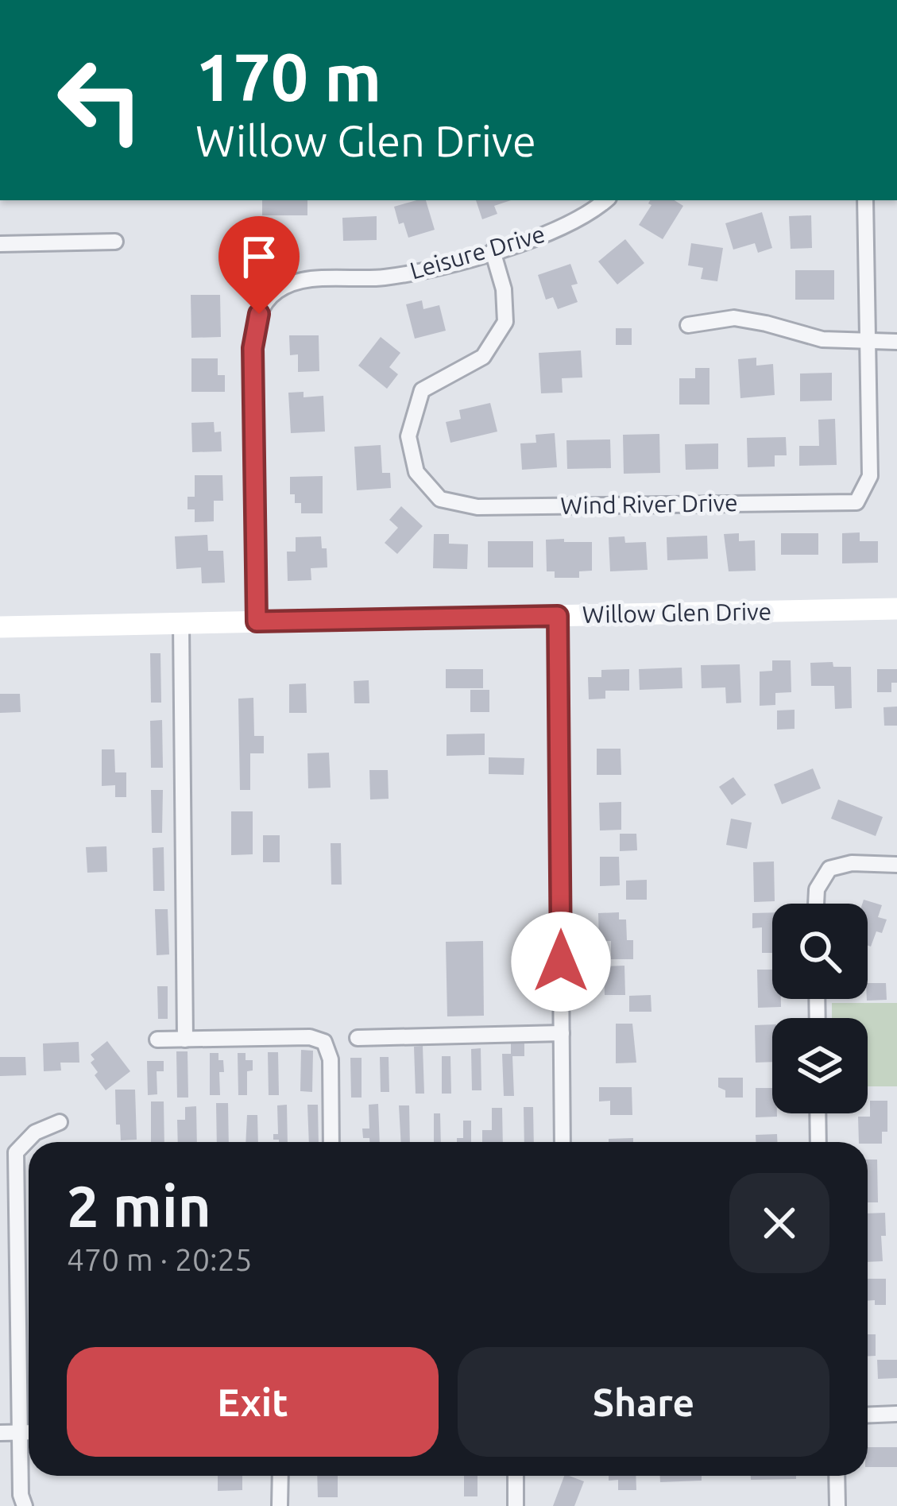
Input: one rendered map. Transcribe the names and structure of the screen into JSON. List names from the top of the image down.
{
  "streets": {
    "main road": ["Willow Glen Drive"],
    "street": ["Leisure Drive", "Wind River Drive"]
  },
  "crossings": [
    ["Leisure Drive", "Wind River Drive"],
    ["Leisure Drive", "Willow Glen Drive"]
  ],
  "page": {
    "turn": ["170 m", "Willow Glen Drive"],
    "heading": ["2 min", "470 m · 20:25"],
    "buttons": ["Exit", "Share"]
  }
}
